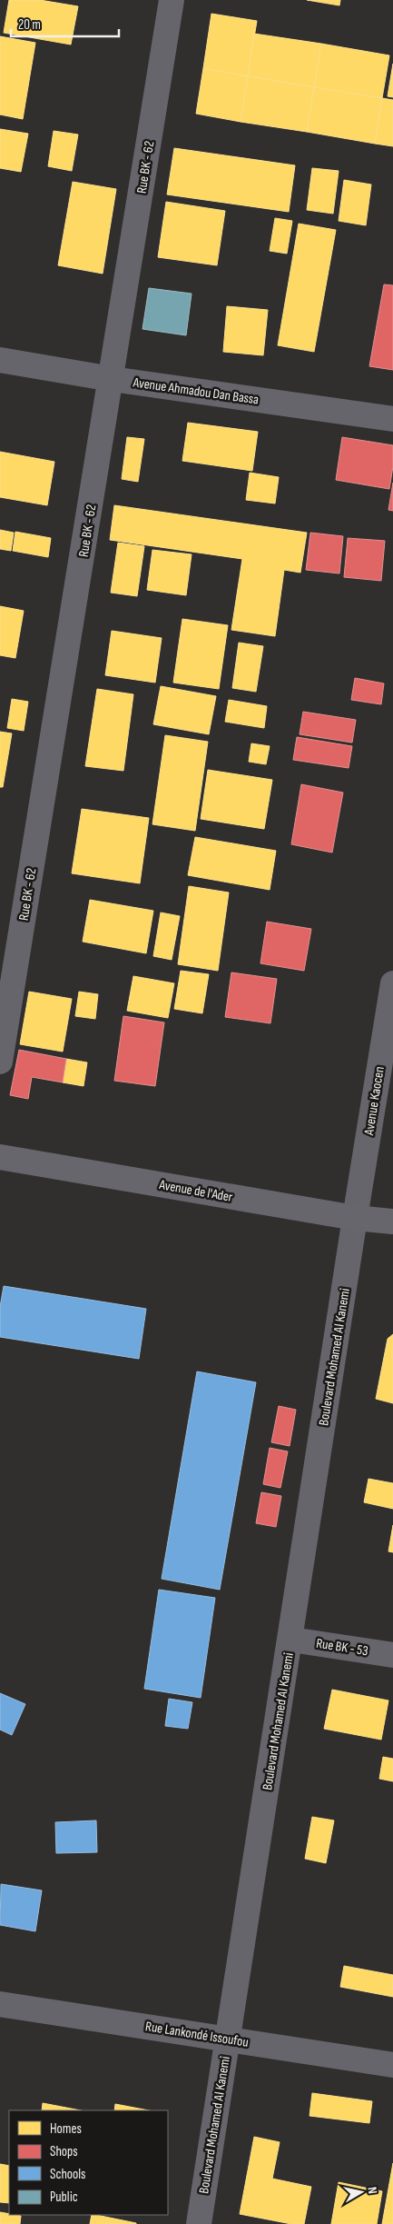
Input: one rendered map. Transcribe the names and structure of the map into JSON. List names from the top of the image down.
{
  "streets": {
    "main road": ["Avenue de l'Ader"],
    "street": [
      "Rue BK - 62",
      "Avenue Ahmadou Dan Bassa",
      "Avenue Kaocen",
      "Boulevard Mohamed Al Kanemi",
      "Rue BK - 53",
      "Rue Lankondé Issoufou"
    ]
  },
  "crossings": [
    ["Rue BK - 62", "Avenue Ahmadou Dan Bassa"],
    ["Avenue Kaocen", "Avenue de l'Ader"],
    ["Avenue Kaocen", "Boulevard Mohamed Al Kanemi"],
    ["Avenue de l'Ader", "Boulevard Mohamed Al Kanemi"],
    ["Boulevard Mohamed Al Kanemi", "Rue BK - 53"],
    ["Boulevard Mohamed Al Kanemi", "Rue Lankondé Issoufou"]
  ],
  "legend": [
    "Homes",
    "Shops",
    "Schools",
    "Public"
  ],
  "scale_bar": "20 m",
  "north": "right"
}
